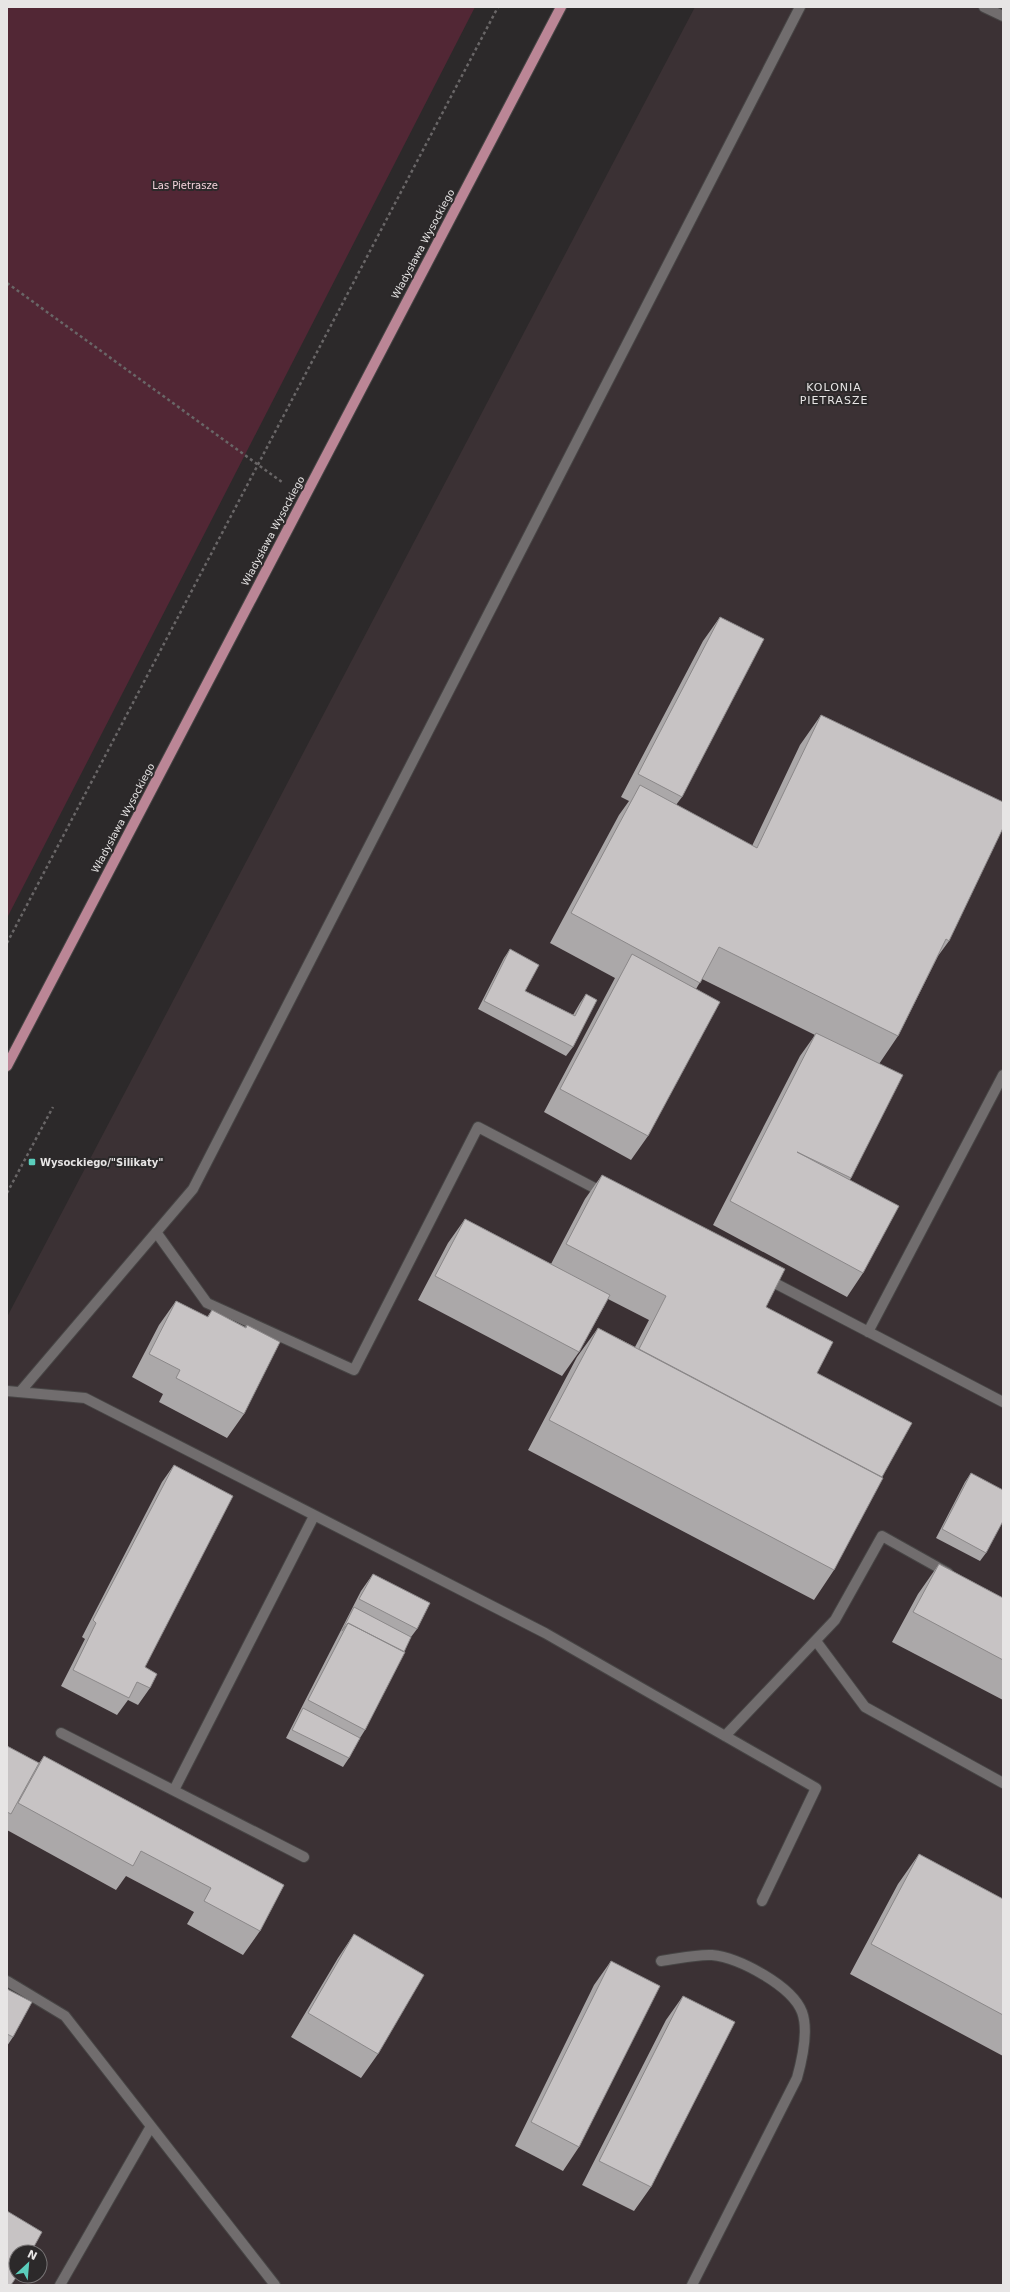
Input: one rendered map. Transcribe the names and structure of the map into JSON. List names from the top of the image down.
{
  "streets": {
    "main road": ["Władysława Wysockiego"]
  },
  "districts": ["KOLONIA PIETRASZE"],
  "parks": ["Las Pietrasze"],
  "places": {
    "transit": ["Wysockiego/\"Silikaty\""]
  },
  "north": "top right"
}
